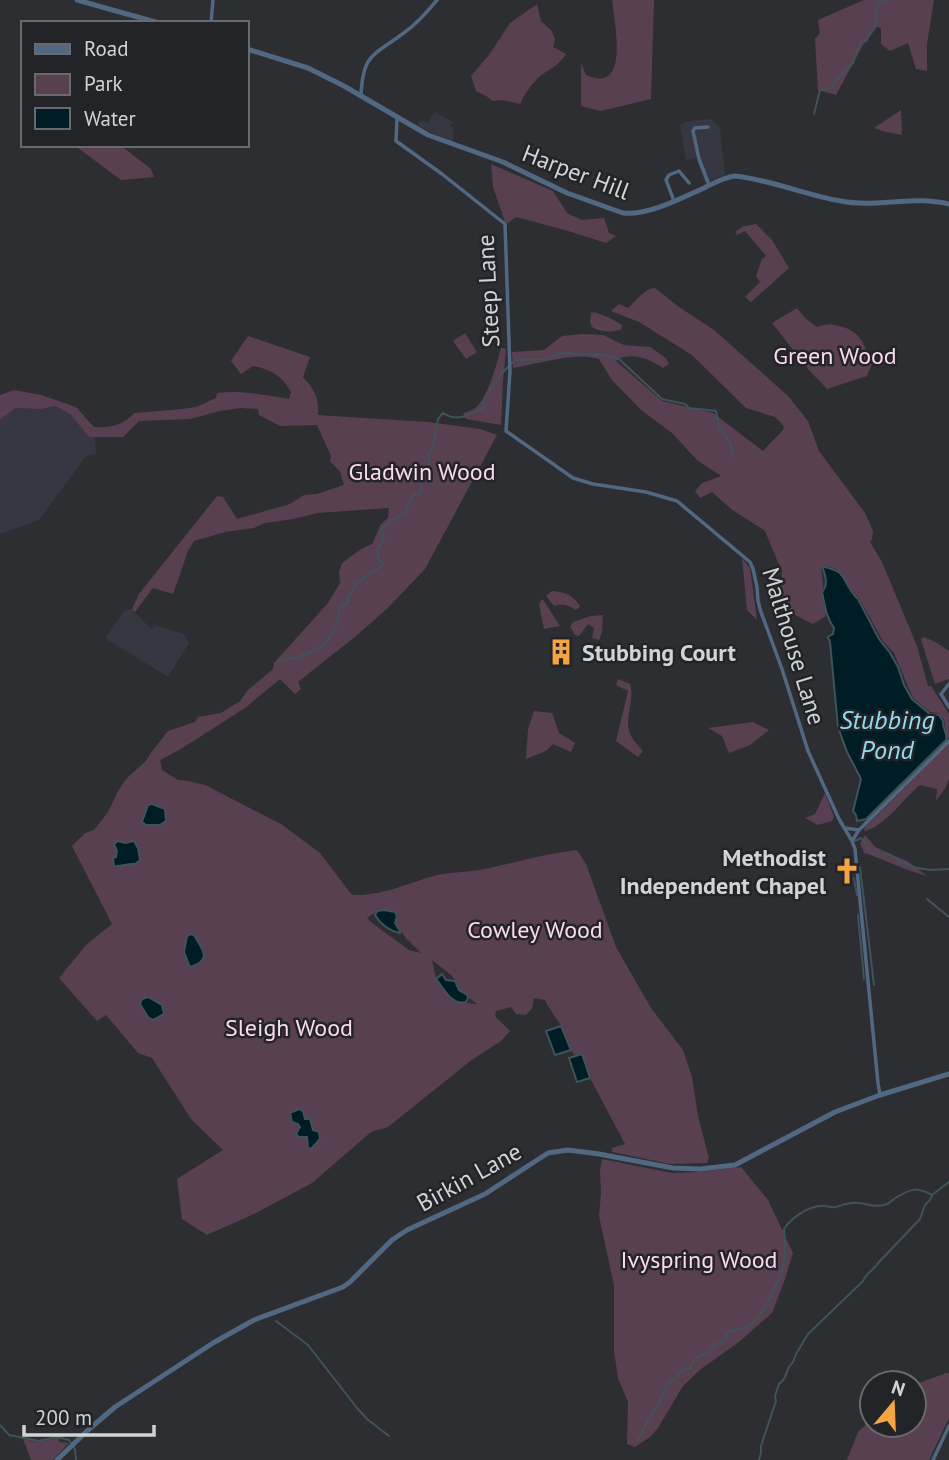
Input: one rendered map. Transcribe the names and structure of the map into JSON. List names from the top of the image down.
{
  "streets": {
    "street": [
      "Harper Hill",
      "Steep Lane",
      "Malthouse Lane",
      "Birkin Lane"
    ]
  },
  "crossings": [
    ["Harper Hill", "Steep Lane"],
    ["Steep Lane", "Malthouse Lane"],
    ["Malthouse Lane", "Birkin Lane"]
  ],
  "water": ["Stubbing Pond"],
  "parks": [
    "Green Wood",
    "Gladwin Wood",
    "Cowley Wood",
    "Sleigh Wood",
    "Ivyspring Wood"
  ],
  "places": {
    "building": ["Stubbing Court"],
    "church": ["Methodist Independent Chapel"]
  },
  "legend": ["Road", "Park", "Water"],
  "scale_bar": "200 m",
  "north": "top"
}
